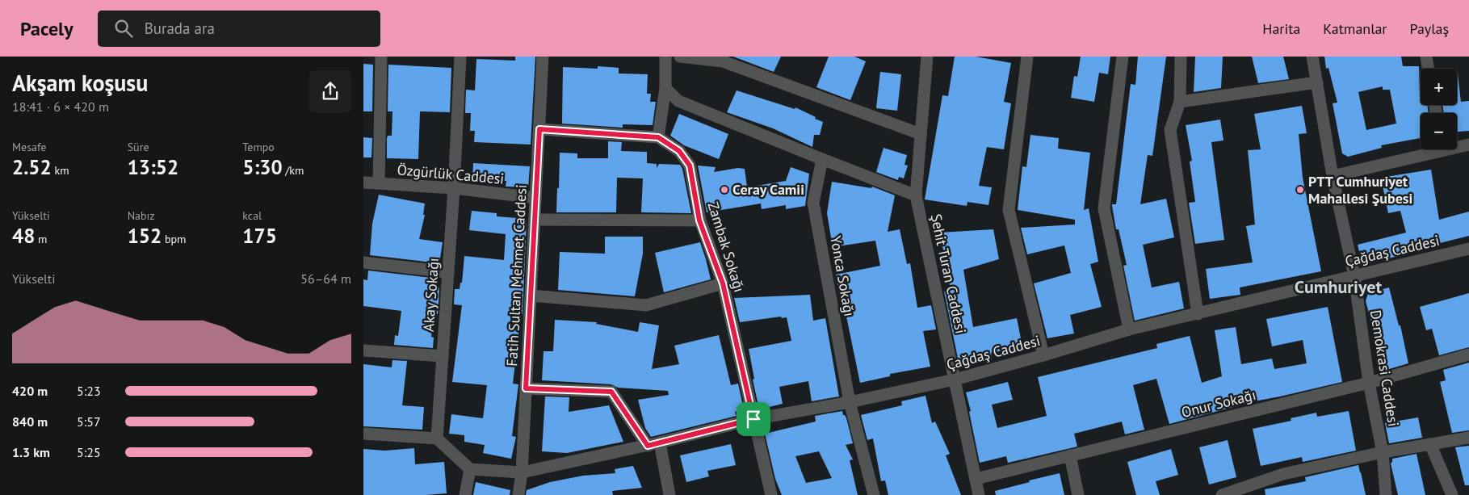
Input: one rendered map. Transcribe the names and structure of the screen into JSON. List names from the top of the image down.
{
  "streets": {
    "street": [
      "Özgürlük Caddesi",
      "Zambak Sokağı",
      "Çağdaş Caddesi",
      "Şehit Turan Caddesi",
      "Fatih Sultan Mehmet Caddesi",
      "Yonca Sokağı",
      "Akay Sokağı",
      "Demokrasi Caddesi",
      "Onur Sokağı"
    ]
  },
  "crossings": [
    ["Özgürlük Caddesi", "Fatih Sultan Mehmet Caddesi"],
    ["Özgürlük Caddesi", "Akay Sokağı"],
    ["Zambak Sokağı", "Çağdaş Caddesi"],
    ["Zambak Sokağı", "Fatih Sultan Mehmet Caddesi"],
    ["Çağdaş Caddesi", "Şehit Turan Caddesi"],
    ["Çağdaş Caddesi", "Fatih Sultan Mehmet Caddesi"],
    ["Çağdaş Caddesi", "Yonca Sokağı"],
    ["Çağdaş Caddesi", "Demokrasi Caddesi"],
    ["Şehit Turan Caddesi", "Onur Sokağı"],
    ["Demokrasi Caddesi", "Onur Sokağı"]
  ],
  "districts": ["Cumhuriyet"],
  "places": ["Ceray Camii", "PTT Cumhuriyet Mahallesi Şubesi"],
  "page": {
    "header": "Pacely",
    "search": "Burada ara",
    "nav": ["Harita", "Katmanlar", "Paylaş"],
    "heading": ["Akşam koşusu", "18:41 · 6 × 420 m"],
    "map_buttons": ["+", "−"],
    "stats": [
      ["Mesafe", "2.52 km"],
      ["Süre", "13:52"],
      ["Tempo", "5:30 /km"],
      ["Yükselti", "48 m"],
      ["Nabız", "152 bpm"],
      ["kcal", "175"]
    ],
    "chart": ["Yükselti", "56–64 m"],
    "list": [
      {
        "name": "420 m",
        "note": "5:23"
      },
      {
        "name": "840 m",
        "note": "5:57"
      },
      {
        "name": "1.3 km",
        "note": "5:25"
      }
    ]
  }
}
